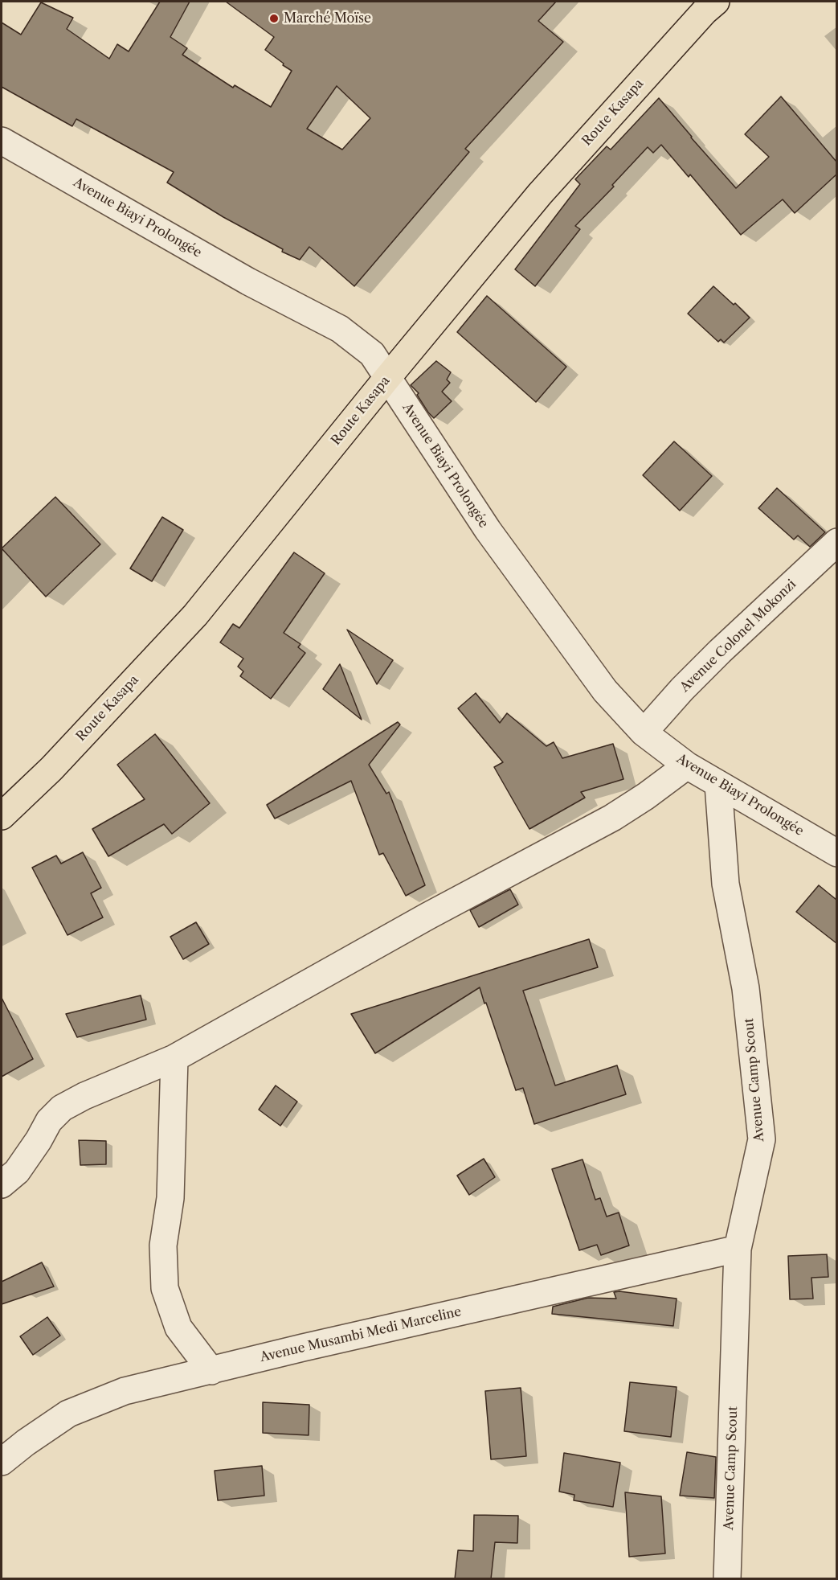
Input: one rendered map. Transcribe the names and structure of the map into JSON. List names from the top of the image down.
{
  "streets": {
    "main road": ["Route Kasapa"],
    "street": [
      "Avenue Biayi Prolongée",
      "Avenue Colonel Mokonzi",
      "Avenue Camp Scout",
      "Avenue Musambi Medi Marceline"
    ]
  },
  "crossings": [
    ["Route Kasapa", "Avenue Biayi Prolongée"],
    ["Avenue Biayi Prolongée", "Avenue Colonel Mokonzi"],
    ["Avenue Biayi Prolongée", "Avenue Camp Scout"],
    ["Avenue Camp Scout", "Avenue Musambi Medi Marceline"]
  ],
  "places": ["Marché Moïse"]
}
